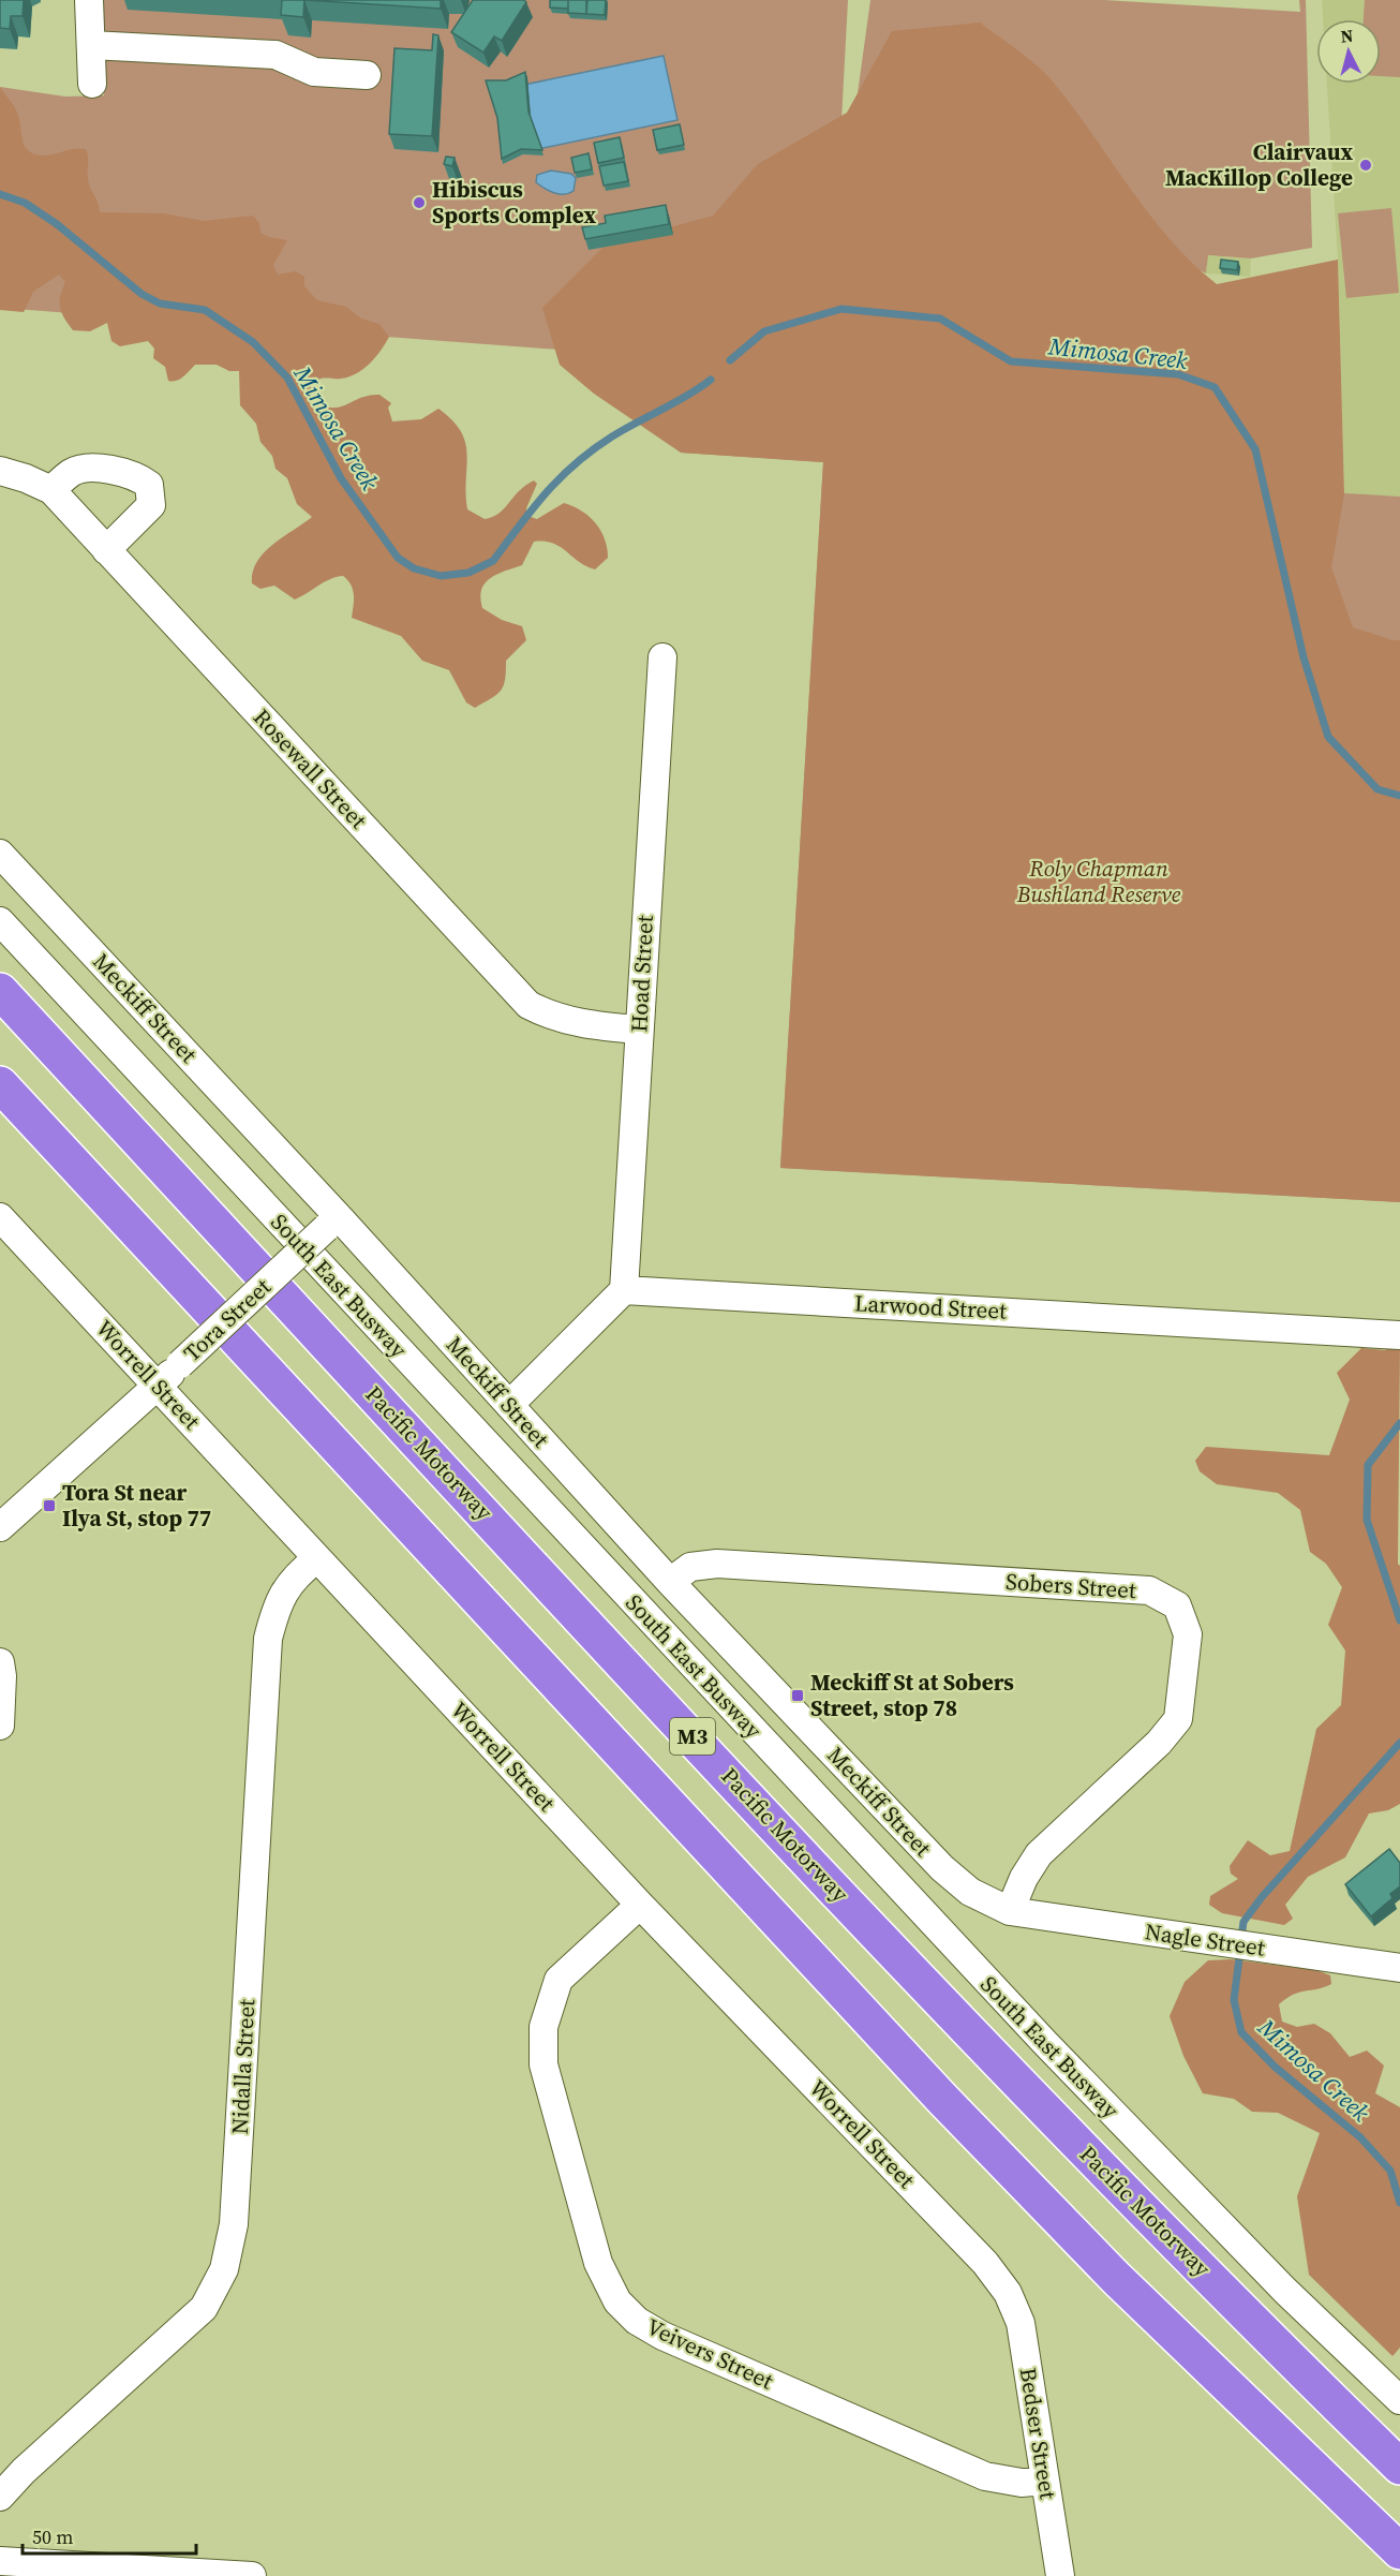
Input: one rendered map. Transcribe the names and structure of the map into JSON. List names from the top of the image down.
{
  "streets": {
    "highway": ["Pacific Motorway", "M3"],
    "street": [
      "Rosewall Street",
      "Hoad Street",
      "Meckiff Street",
      "South East Busway",
      "Larwood Street",
      "Tora Street",
      "Worrell Street",
      "Sobers Street",
      "Nagle Street",
      "Nidalla Street",
      "Veivers Street",
      "Bedser Street"
    ]
  },
  "crossings": [
    ["Rosewall Street", "Hoad Street"],
    ["Hoad Street", "Larwood Street"],
    ["Meckiff Street", "Tora Street"],
    ["Meckiff Street", "Sobers Street"],
    ["Meckiff Street", "Nagle Street"],
    ["Tora Street", "Worrell Street"],
    ["Worrell Street", "Nidalla Street"],
    ["Worrell Street", "Veivers Street"],
    ["Worrell Street", "Bedser Street"],
    ["Sobers Street", "Nagle Street"],
    ["Veivers Street", "Bedser Street"]
  ],
  "water": ["Mimosa Creek"],
  "parks": ["Roly Chapman Bushland Reserve"],
  "places": {
    "other": ["Clairvaux MacKillop College", "Hibiscus Sports Complex"],
    "transit": ["Tora St near Ilya St, stop 77", "Meckiff St at Sobers Street, stop 78"]
  },
  "scale_bar": "50 m",
  "north": "top"
}
